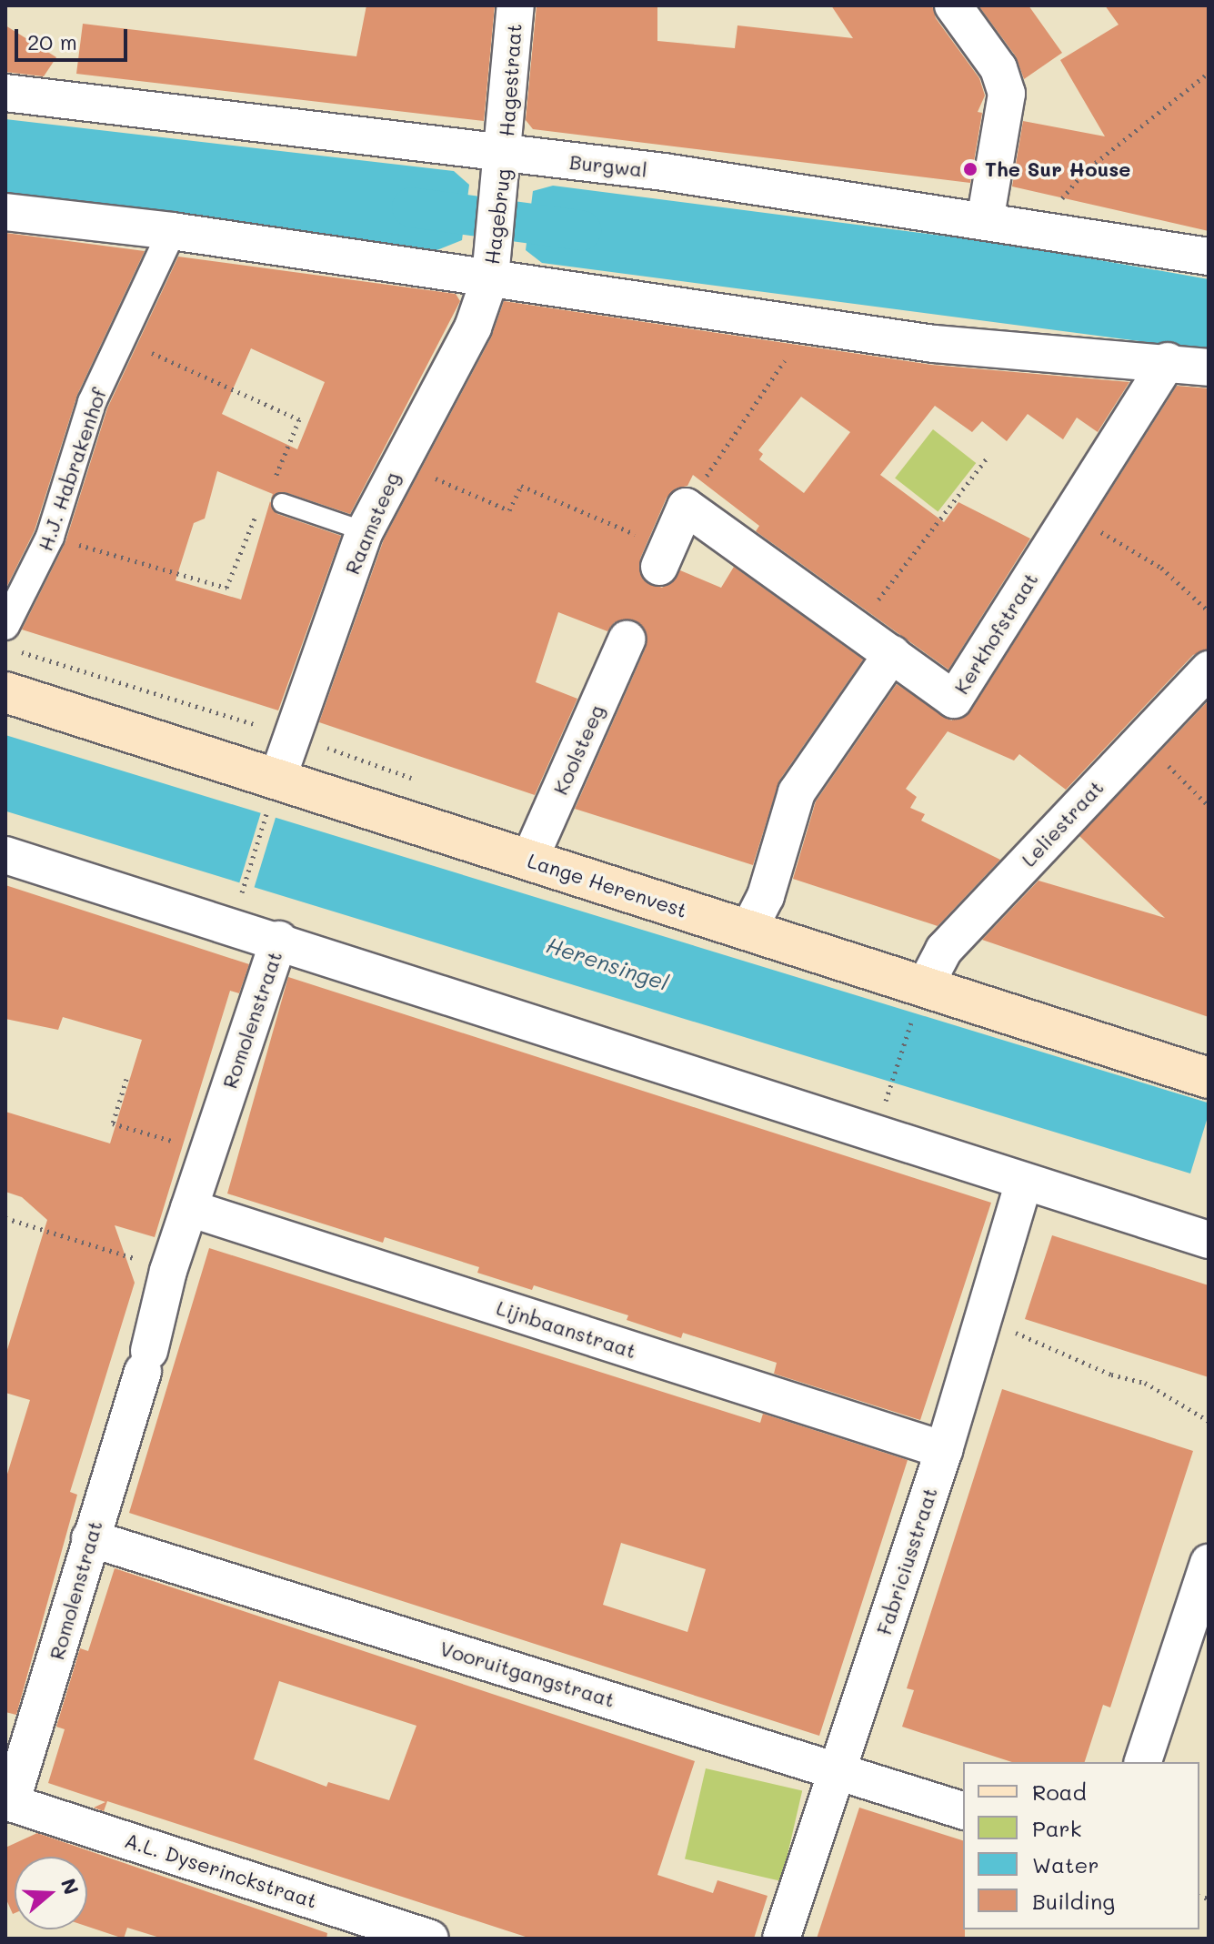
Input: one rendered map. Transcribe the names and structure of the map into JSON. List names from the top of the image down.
{
  "streets": {
    "main road": ["Lange Herenvest"],
    "street": [
      "Hagestraat",
      "Burgwal",
      "Hagebrug",
      "H.J. Habrakenhof",
      "Raamsteeg",
      "Kerkhofstraat",
      "Koolsteeg",
      "Leliestraat",
      "Romolenstraat",
      "Lijnbaanstraat",
      "Fabriciusstraat",
      "Vooruitgangstraat",
      "A.L. Dyserinckstraat"
    ]
  },
  "crossings": [
    ["Hagestraat", "Burgwal"],
    ["Hagestraat", "Hagebrug"],
    ["Burgwal", "Hagebrug"],
    ["Hagebrug", "Raamsteeg"],
    ["Raamsteeg", "Lange Herenvest"],
    ["Koolsteeg", "Lange Herenvest"],
    ["Leliestraat", "Lange Herenvest"],
    ["Romolenstraat", "Lijnbaanstraat"],
    ["Romolenstraat", "Vooruitgangstraat"],
    ["Romolenstraat", "A.L. Dyserinckstraat"],
    ["Lijnbaanstraat", "Fabriciusstraat"],
    ["Fabriciusstraat", "Vooruitgangstraat"]
  ],
  "water": ["Herensingel"],
  "places": ["The Sur House"],
  "legend": [
    "Road",
    "Park",
    "Water",
    "Building"
  ],
  "scale_bar": "20 m",
  "north": "right"
}
